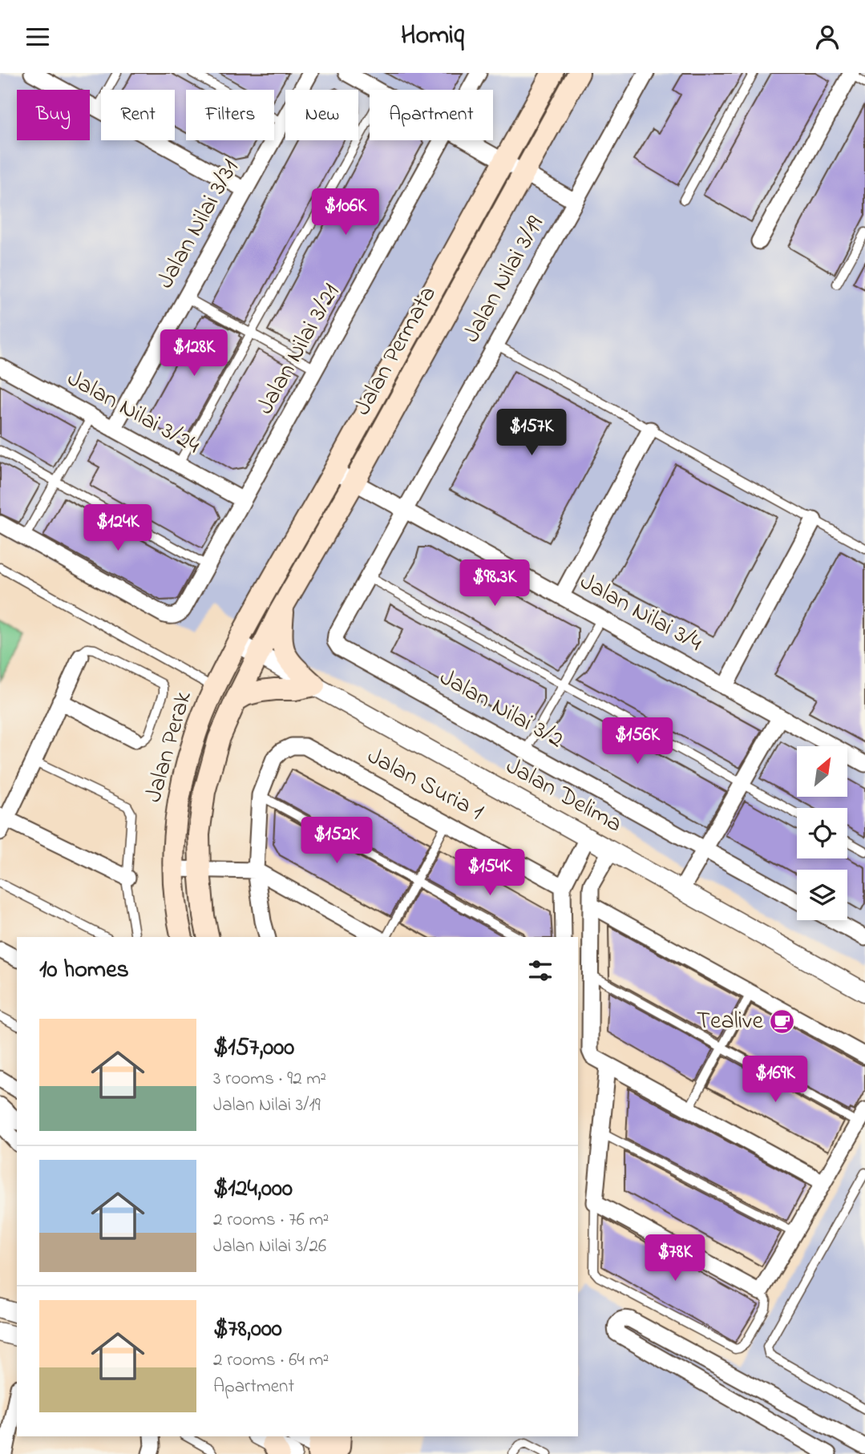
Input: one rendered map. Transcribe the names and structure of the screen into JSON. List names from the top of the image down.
{
  "streets": {
    "main road": ["Jalan Permata", "Jalan Perak"],
    "street": [
      "Jalan Nilai 3/31",
      "Jalan Nilai 3/19",
      "Jalan Nilai 3/21",
      "Jalan Nilai 3/24",
      "Jalan Nilai 3/4",
      "Jalan Nilai 3/2",
      "Jalan Suria 1",
      "Jalan Delima"
    ]
  },
  "crossings": [
    ["Jalan Nilai 3/31", "Jalan Nilai 3/24"],
    ["Jalan Nilai 3/19", "Jalan Nilai 3/4"],
    ["Jalan Nilai 3/19", "Jalan Nilai 3/2"],
    ["Jalan Nilai 3/21", "Jalan Nilai 3/24"],
    ["Jalan Permata", "Jalan Nilai 3/4"],
    ["Jalan Permata", "Jalan Perak"],
    ["Jalan Permata", "Jalan Delima"],
    ["Jalan Nilai 3/4", "Jalan Nilai 3/2"],
    ["Jalan Perak", "Jalan Delima"]
  ],
  "places": {
    "cafe": ["Tealive"]
  },
  "north": "top right",
  "page": {
    "header": "Homiq",
    "chip": [
      "Buy",
      "Rent",
      "Filters",
      "New",
      "Apartment"
    ],
    "price": [
      "$106K",
      "$128K",
      "$157K",
      "$124K",
      "$98.3K",
      "$156K",
      "$152K",
      "$154K",
      "$169K",
      "$78K"
    ],
    "heading": "10 homes",
    "list": [
      {
        "name": "$157,000",
        "note": "3 rooms · 92 m² · Jalan Nilai 3/19"
      },
      {
        "name": "$124,000",
        "note": "2 rooms · 76 m² · Jalan Nilai 3/26"
      },
      {
        "name": "$78,000",
        "note": "2 rooms · 64 m² · Apartment"
      }
    ]
  }
}
